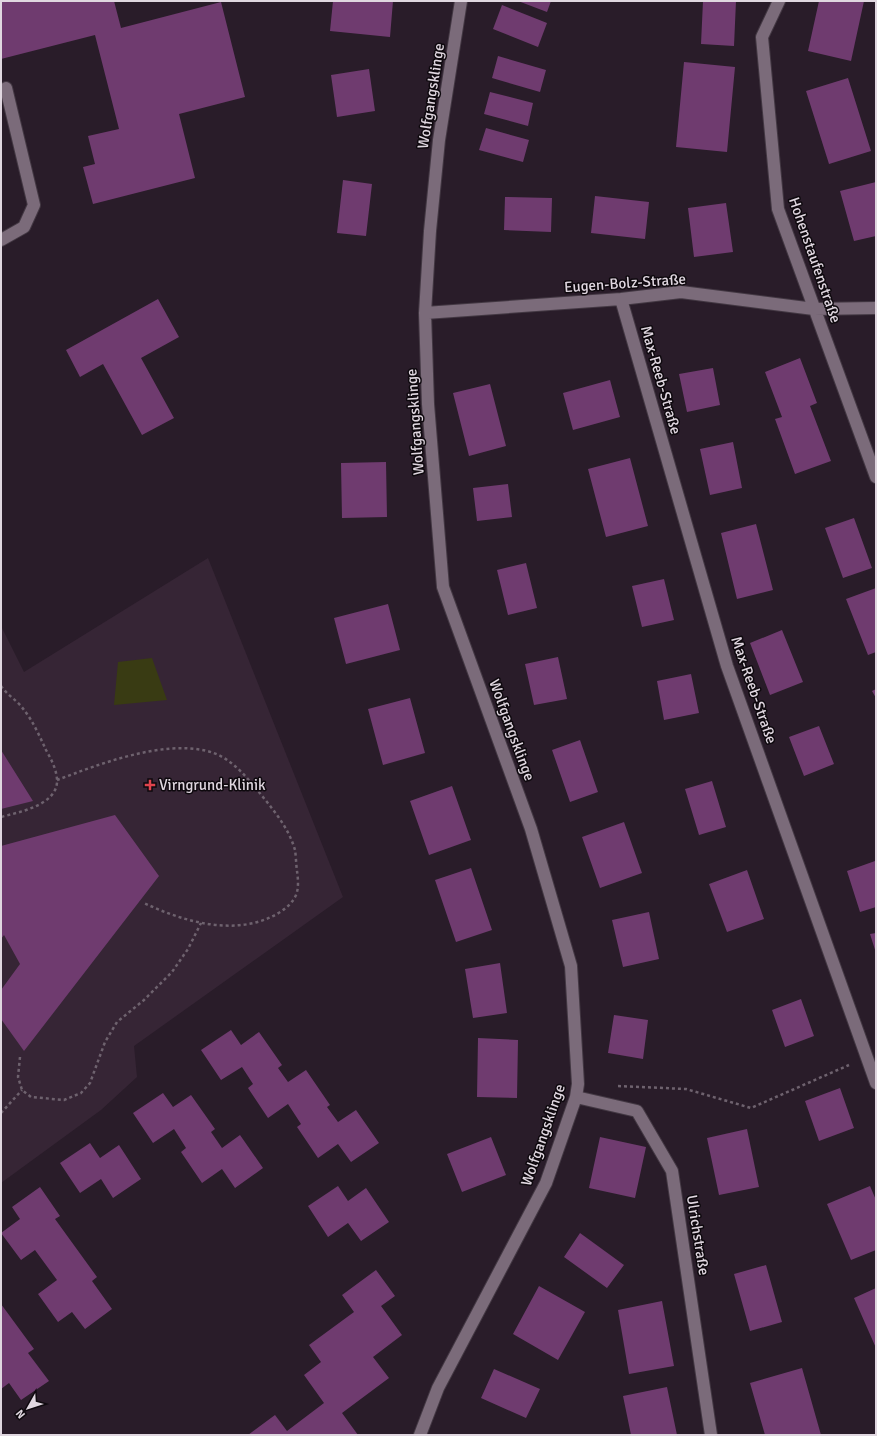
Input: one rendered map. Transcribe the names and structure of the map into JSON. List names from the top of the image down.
{
  "streets": {
    "street": [
      "Wolfgangsklinge",
      "Hohenstaufenstraße",
      "Eugen-Bolz-Straße",
      "Max-Reeb-Straße",
      "Ulrichstraße"
    ]
  },
  "crossings": [
    ["Wolfgangsklinge", "Eugen-Bolz-Straße"],
    ["Wolfgangsklinge", "Ulrichstraße"],
    ["Hohenstaufenstraße", "Eugen-Bolz-Straße"],
    ["Eugen-Bolz-Straße", "Max-Reeb-Straße"]
  ],
  "places": {
    "health": ["Virngrund-Klinik"]
  },
  "north": "bottom left"
}
